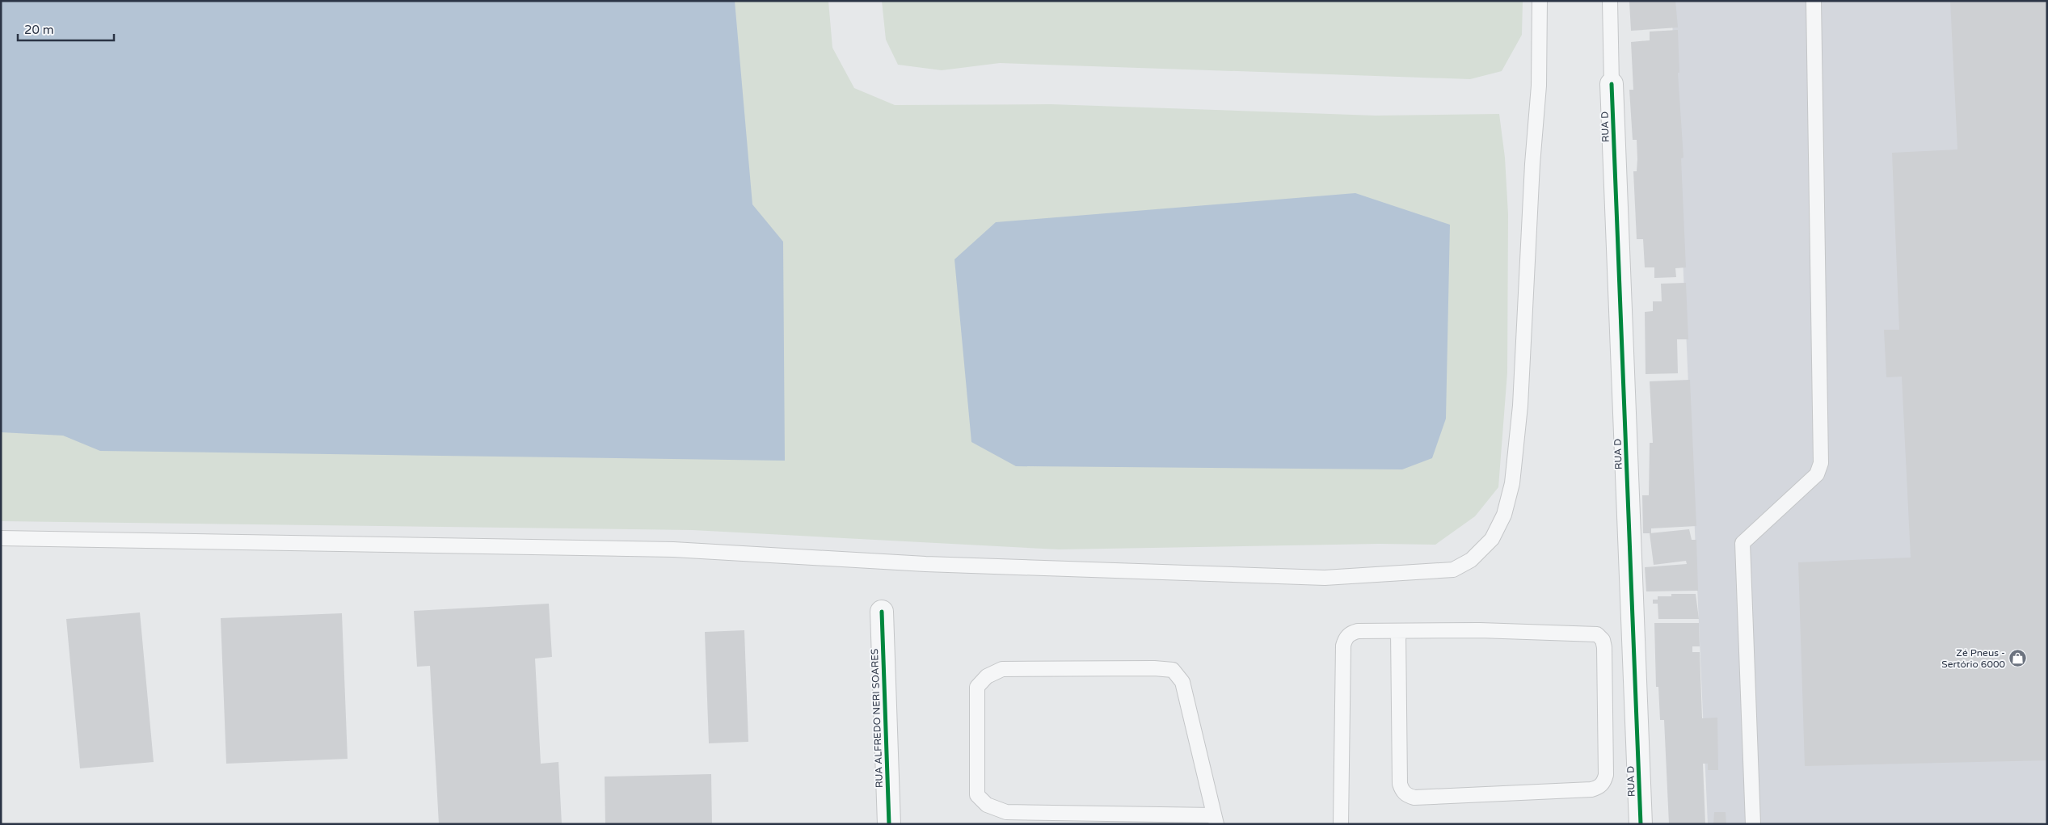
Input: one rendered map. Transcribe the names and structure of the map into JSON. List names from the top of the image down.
{
  "streets": {
    "street": ["RUA D", "RUA ALFREDO NERI SOARES"]
  },
  "places": {
    "shop": ["Zé Pneus - Sertório 6000"]
  },
  "scale_bar": "20 m"
}
